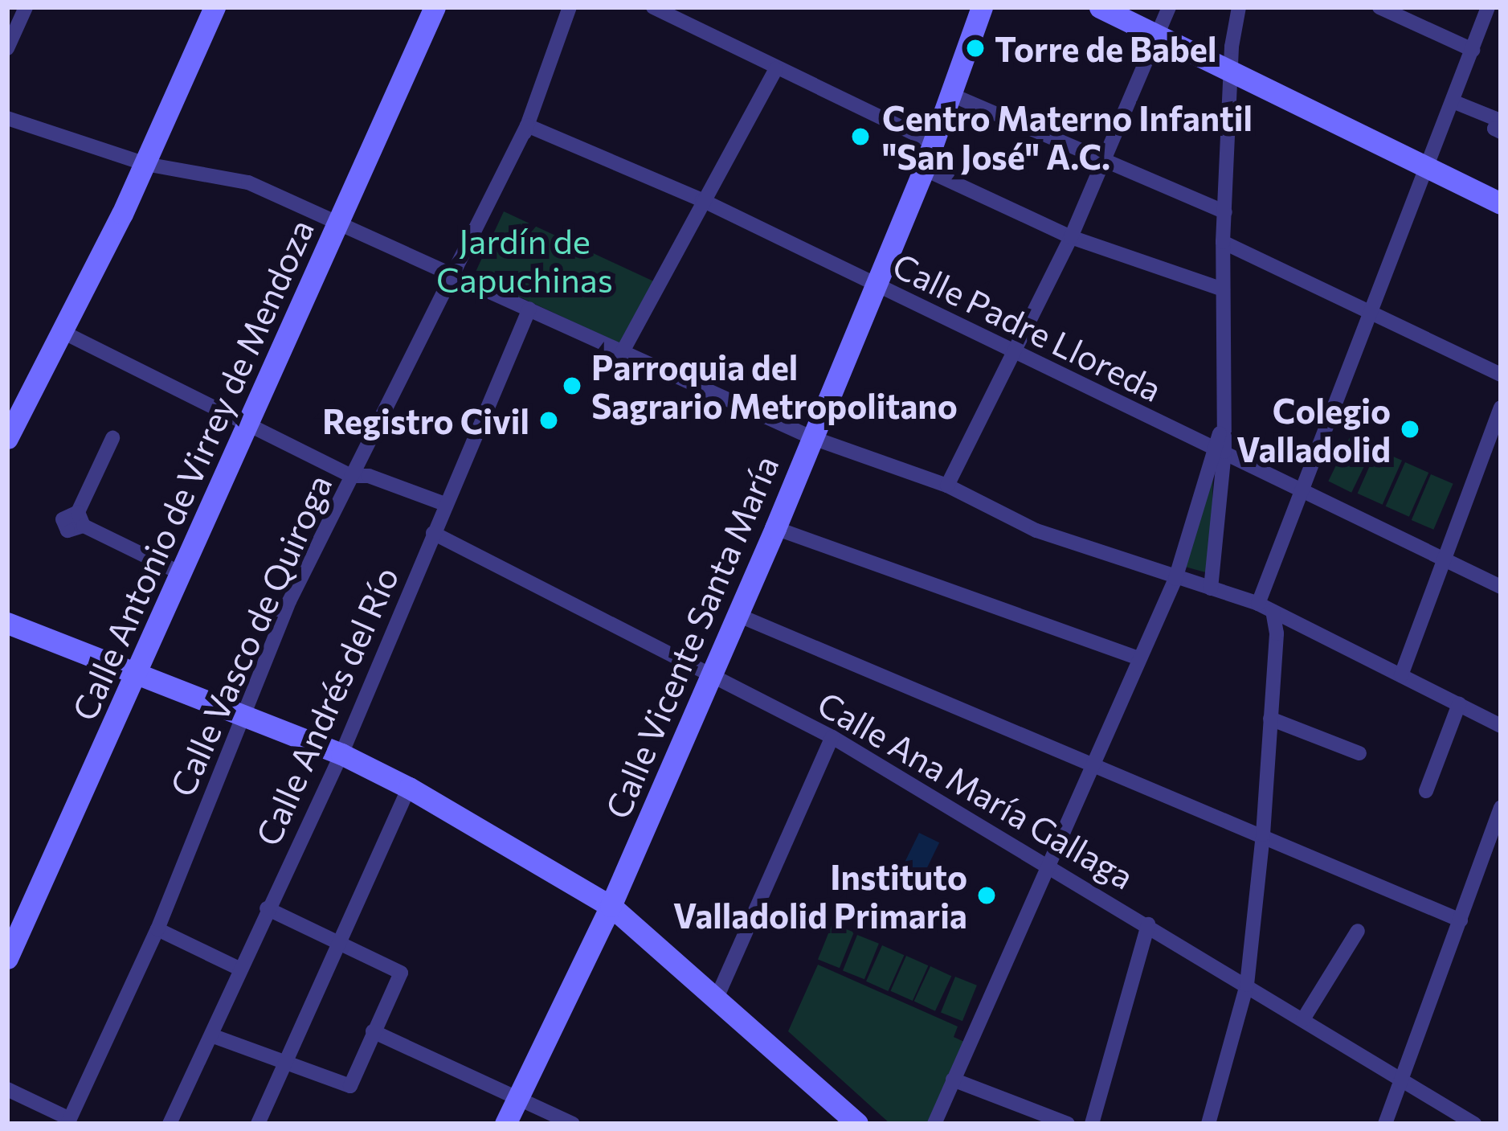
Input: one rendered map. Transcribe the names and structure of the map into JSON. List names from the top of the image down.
{
  "streets": {
    "street": [
      "Calle Padre Lloreda",
      "Calle Antonio de Virrey de Mendoza",
      "Calle Vasco de Quiroga",
      "Calle Vicente Santa María",
      "Calle Andrés del Río",
      "Calle Ana María Gallaga"
    ]
  },
  "crossings": [
    ["Calle Padre Lloreda", "Calle Vasco de Quiroga"],
    ["Calle Padre Lloreda", "Calle Vicente Santa María"],
    ["Calle Vicente Santa María", "Calle Ana María Gallaga"],
    ["Calle Andrés del Río", "Calle Ana María Gallaga"]
  ],
  "parks": ["Jardín de Capuchinas"],
  "places": [
    "Torre de Babel",
    "Centro Materno Infantil \"San José\" A.C.",
    "Parroquia del Sagrario Metropolitano",
    "Registro Civil",
    "Colegio Valladolid",
    "Instituto Valladolid Primaria"
  ]
}
